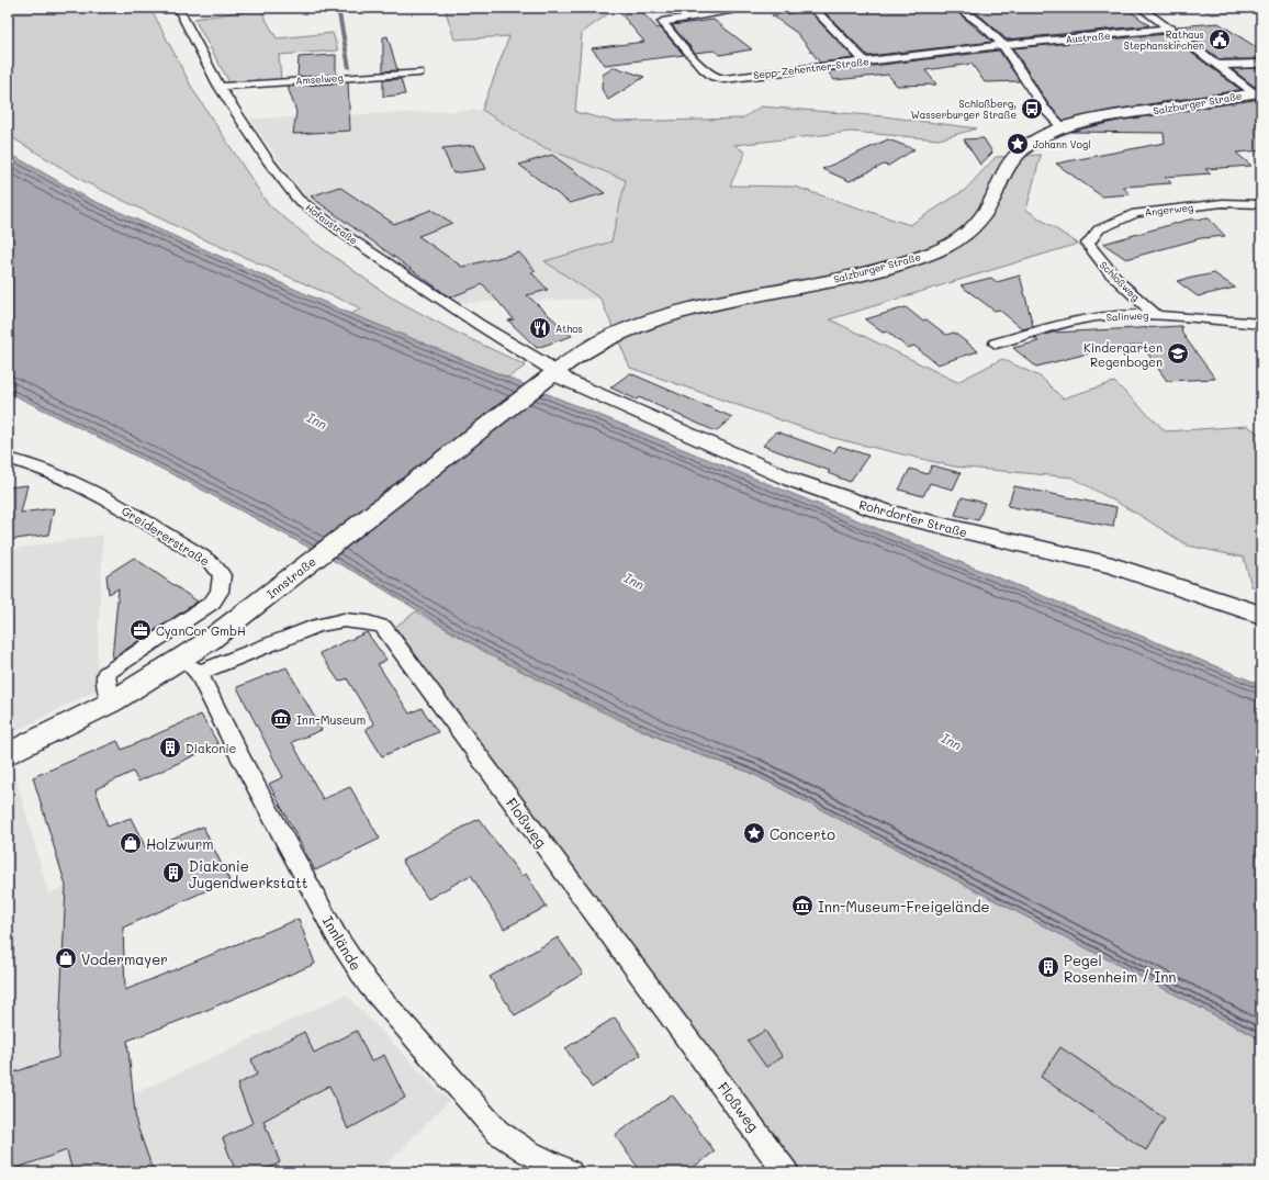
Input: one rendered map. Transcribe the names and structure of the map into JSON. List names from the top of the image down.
{
  "streets": {
    "main road": ["Salzburger Straße", "Rohrdorfer Straße", "Innstraße"],
    "street": [
      "Austraße",
      "Sepp-Zehentner-Straße",
      "Amselweg",
      "Angerweg",
      "Hofaustraße",
      "Schloßweg",
      "Salinweg",
      "Greidererstraße",
      "Floßweg",
      "Innlände"
    ]
  },
  "crossings": [
    ["Austraße", "Sepp-Zehentner-Straße"],
    ["Amselweg", "Hofaustraße"],
    ["Salzburger Straße", "Hofaustraße"],
    ["Salzburger Straße", "Rohrdorfer Straße"],
    ["Salzburger Straße", "Innstraße"],
    ["Angerweg", "Schloßweg"],
    ["Hofaustraße", "Rohrdorfer Straße"],
    ["Hofaustraße", "Innstraße"],
    ["Schloßweg", "Salinweg"],
    ["Rohrdorfer Straße", "Innstraße"],
    ["Greidererstraße", "Innstraße"],
    ["Innstraße", "Floßweg"],
    ["Innstraße", "Innlände"],
    ["Floßweg", "Innlände"]
  ],
  "water": ["Inn"],
  "places": {
    "public building": ["Rathaus Stephanskirchen"],
    "bus stop": ["Schloßberg, Wasserburger Straße"],
    "place": ["Johann Vogl", "Concerto"],
    "restaurant": ["Athos"],
    "school or university": ["Kindergarten Regenbogen"],
    "office": ["CyanCor GmbH"],
    "museum": ["Inn-Museum", "Inn-Museum-Freigelände"],
    "building": ["Diakonie", "Diakonie Jugendwerkstatt", "Pegel Rosenheim / Inn"],
    "shop": ["Holzwurm", "Vodermayer"]
  }
}
